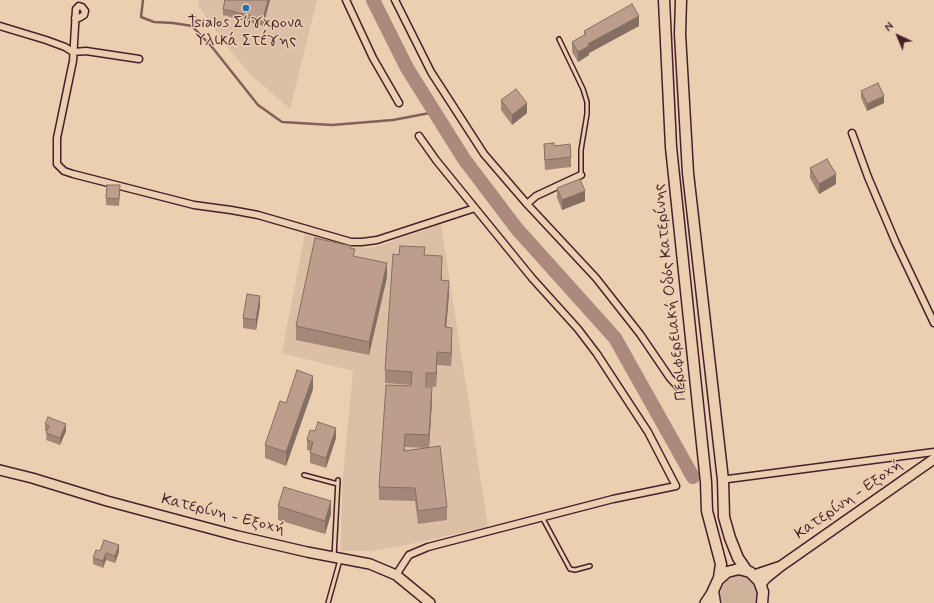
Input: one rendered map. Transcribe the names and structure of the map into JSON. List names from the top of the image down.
{
  "streets": {
    "main road": ["Περιφερειακή Οδός Κατερίνης", "Κατερίνη - Εξοχή"]
  },
  "crossings": [
    ["Περιφερειακή Οδός Κατερίνης", "Κατερίνη - Εξοχή"]
  ],
  "places": ["Tsialos Σύγχρονα Υλικά Στέγης"],
  "north": "top left"
}
